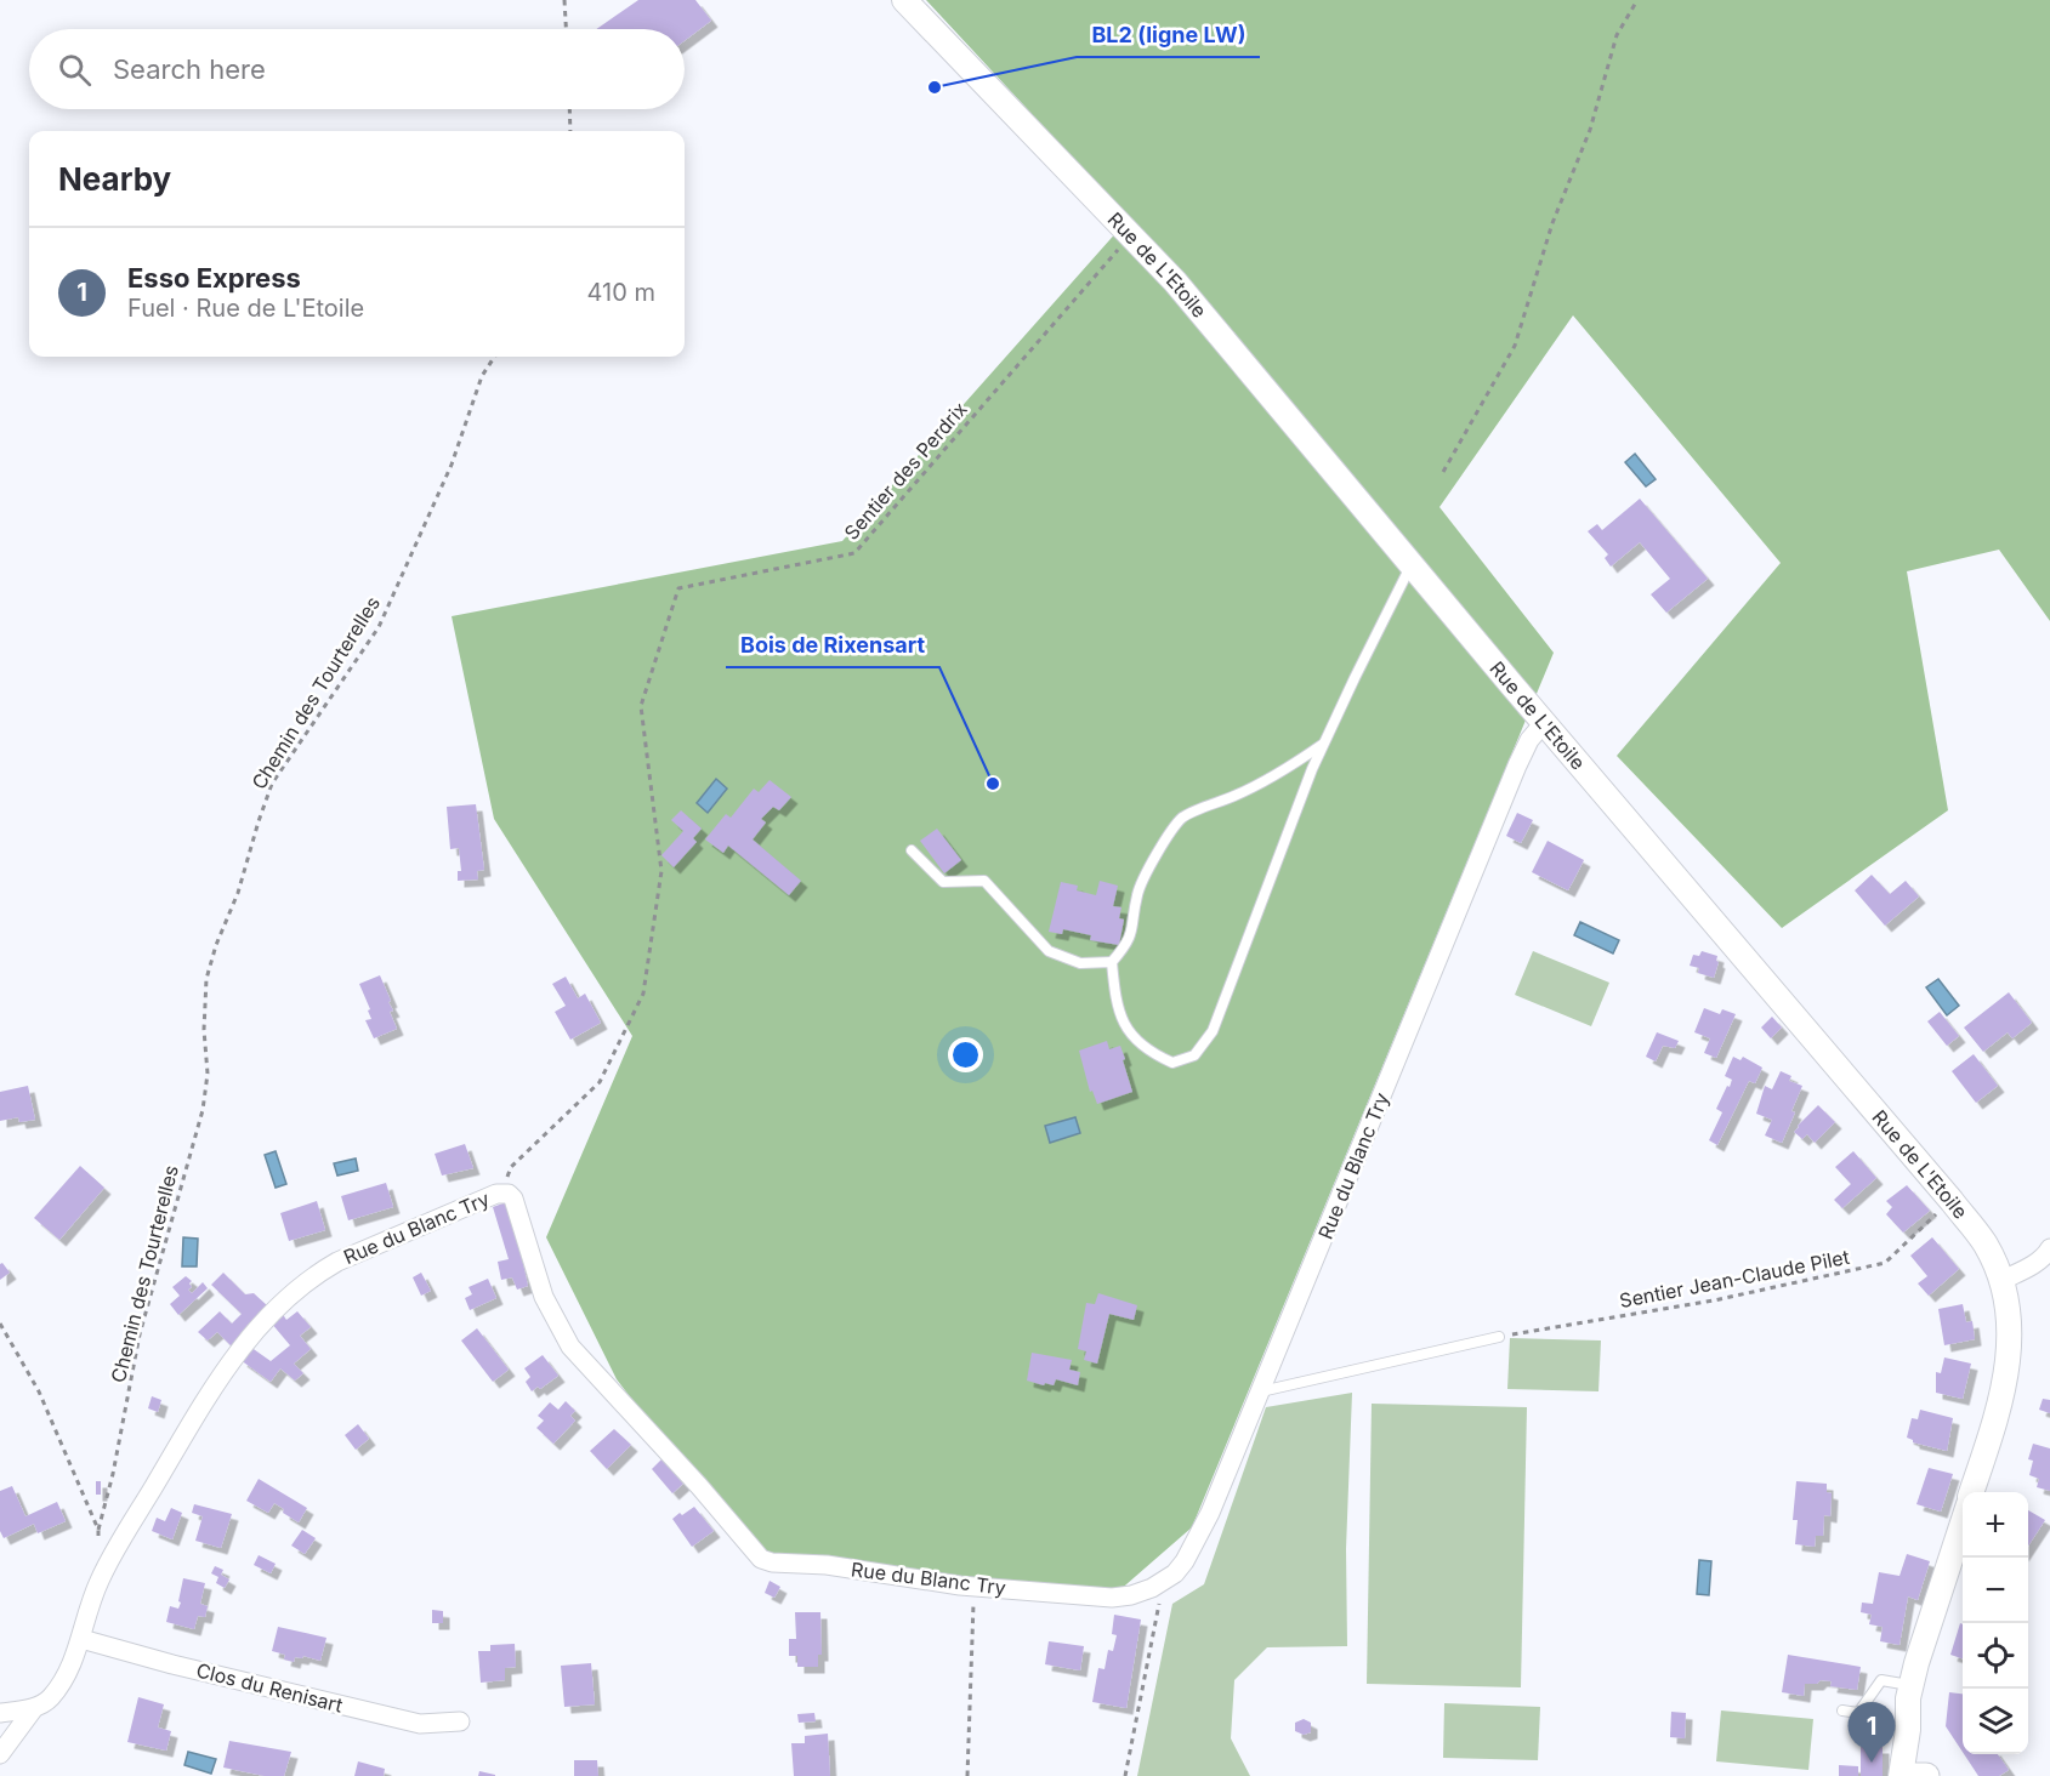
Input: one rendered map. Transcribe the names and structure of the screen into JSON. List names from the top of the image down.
{
  "streets": {
    "street": ["Rue de L'Etoile", "Rue du Blanc Try", "Clos du Renisart"],
    "path": ["Sentier des Perdrix", "Chemin des Tourterelles", "Sentier Jean-Claude Pilet"]
  },
  "crossings": [
    ["Rue de L'Etoile", "Sentier des Perdrix"],
    ["Rue de L'Etoile", "Rue du Blanc Try"],
    ["Rue de L'Etoile", "Sentier Jean-Claude Pilet"],
    ["Sentier des Perdrix", "Rue du Blanc Try"],
    ["Rue du Blanc Try", "Clos du Renisart"]
  ],
  "places": ["BL2 (ligne LW)", "Bois de Rixensart"],
  "page": {
    "search": "Search here",
    "heading": "Nearby",
    "list": [
      {
        "mark": "1",
        "name": "Esso Express",
        "note": "Fuel · Rue de L'Etoile",
        "value": "410 m"
      }
    ],
    "map_buttons": ["+", "−"],
    "pins": "1"
  }
}
